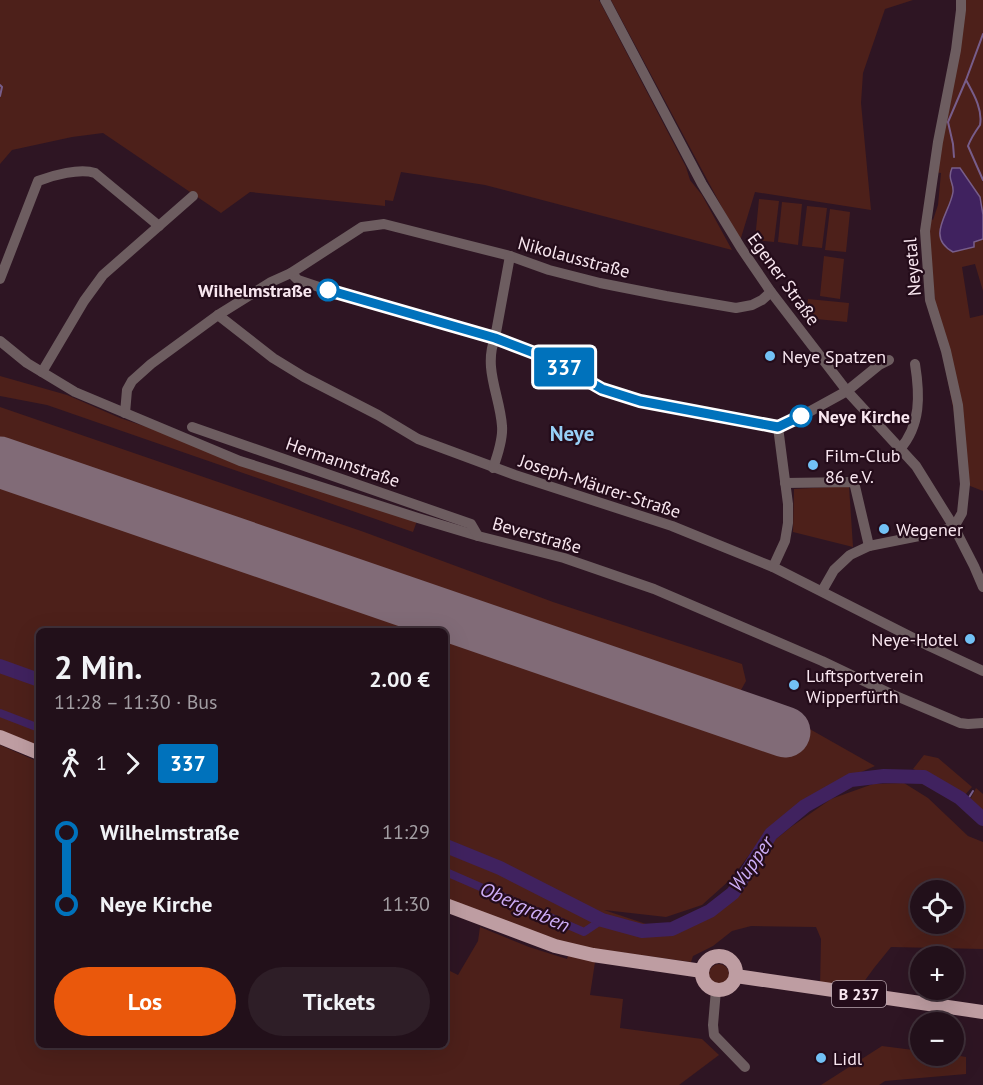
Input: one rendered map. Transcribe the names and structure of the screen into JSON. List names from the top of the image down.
{
  "streets": {
    "main road": ["B 237"],
    "street": [
      "Nikolausstraße",
      "Neyetal",
      "Egener Straße",
      "Hermannstraße",
      "Joseph-Mäurer-Straße",
      "Beverstraße"
    ]
  },
  "crossings": [
    ["Nikolausstraße", "Egener Straße"],
    ["Neyetal", "Egener Straße"],
    ["Hermannstraße", "Beverstraße"]
  ],
  "districts": ["Neye"],
  "water": ["Wupper", "Obergraben"],
  "places": [
    "Wilhelmstraße",
    "Neye Spatzen",
    "Neye Kirche",
    "Film-Club 86 e.V.",
    "Wegener",
    "Neye-Hotel",
    "Luftsportverein Wipperfürth",
    "Lidl"
  ],
  "lines": ["bus line 337"],
  "page": {
    "on_map": "337",
    "heading": ["2 Min.", "11:28 – 11:30 · Bus", "2.00 €"],
    "legs": ["1", "337"],
    "list": [
      {
        "name": "Wilhelmstraße",
        "value": "11:29"
      },
      {
        "name": "Neye Kirche",
        "value": "11:30"
      }
    ],
    "map_buttons": ["+", "−"],
    "buttons": ["Los", "Tickets"]
  }
}
